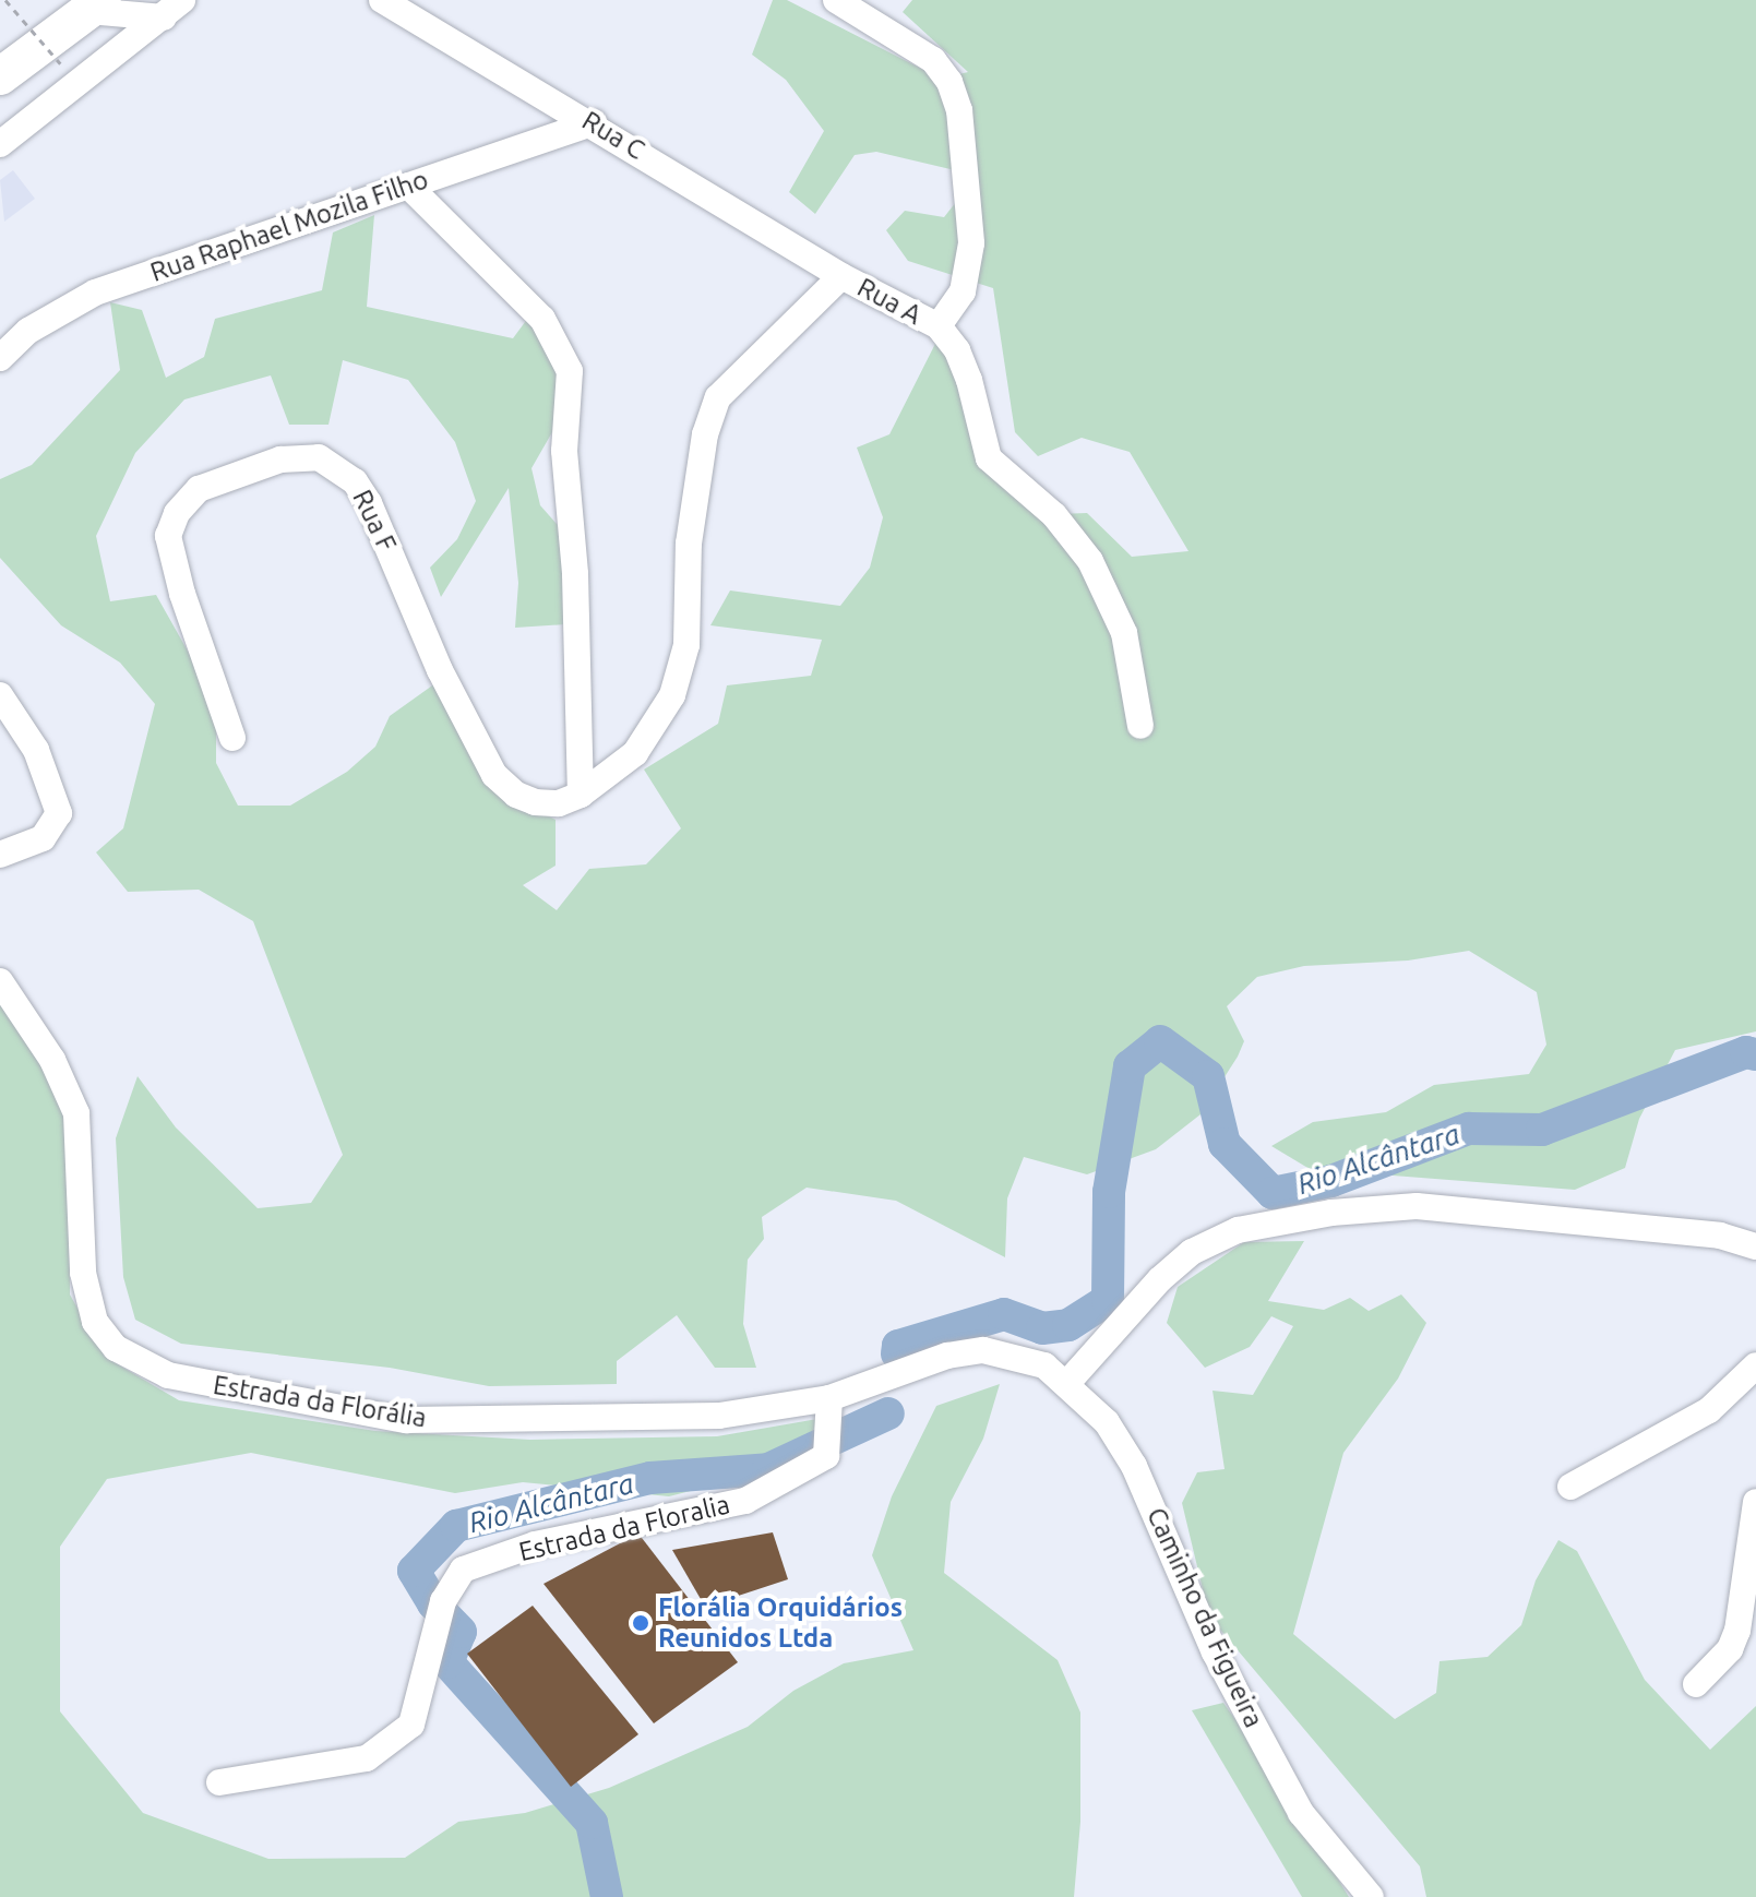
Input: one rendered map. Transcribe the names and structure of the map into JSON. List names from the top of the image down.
{
  "streets": {
    "street": [
      "Rua C",
      "Rua Raphael Mozila Filho",
      "Rua A",
      "Rua F",
      "Estrada da Florália",
      "Estrada da Floralia",
      "Caminho da Figueira"
    ]
  },
  "crossings": [
    ["Rua C", "Rua Raphael Mozila Filho"],
    ["Rua C", "Rua A"],
    ["Rua C", "Rua F"],
    ["Rua A", "Rua F"],
    ["Estrada da Florália", "Estrada da Floralia"],
    ["Estrada da Florália", "Caminho da Figueira"]
  ],
  "water": ["Rio Alcântara"],
  "places": ["Florália Orquidários Reunidos Ltda"]
}
